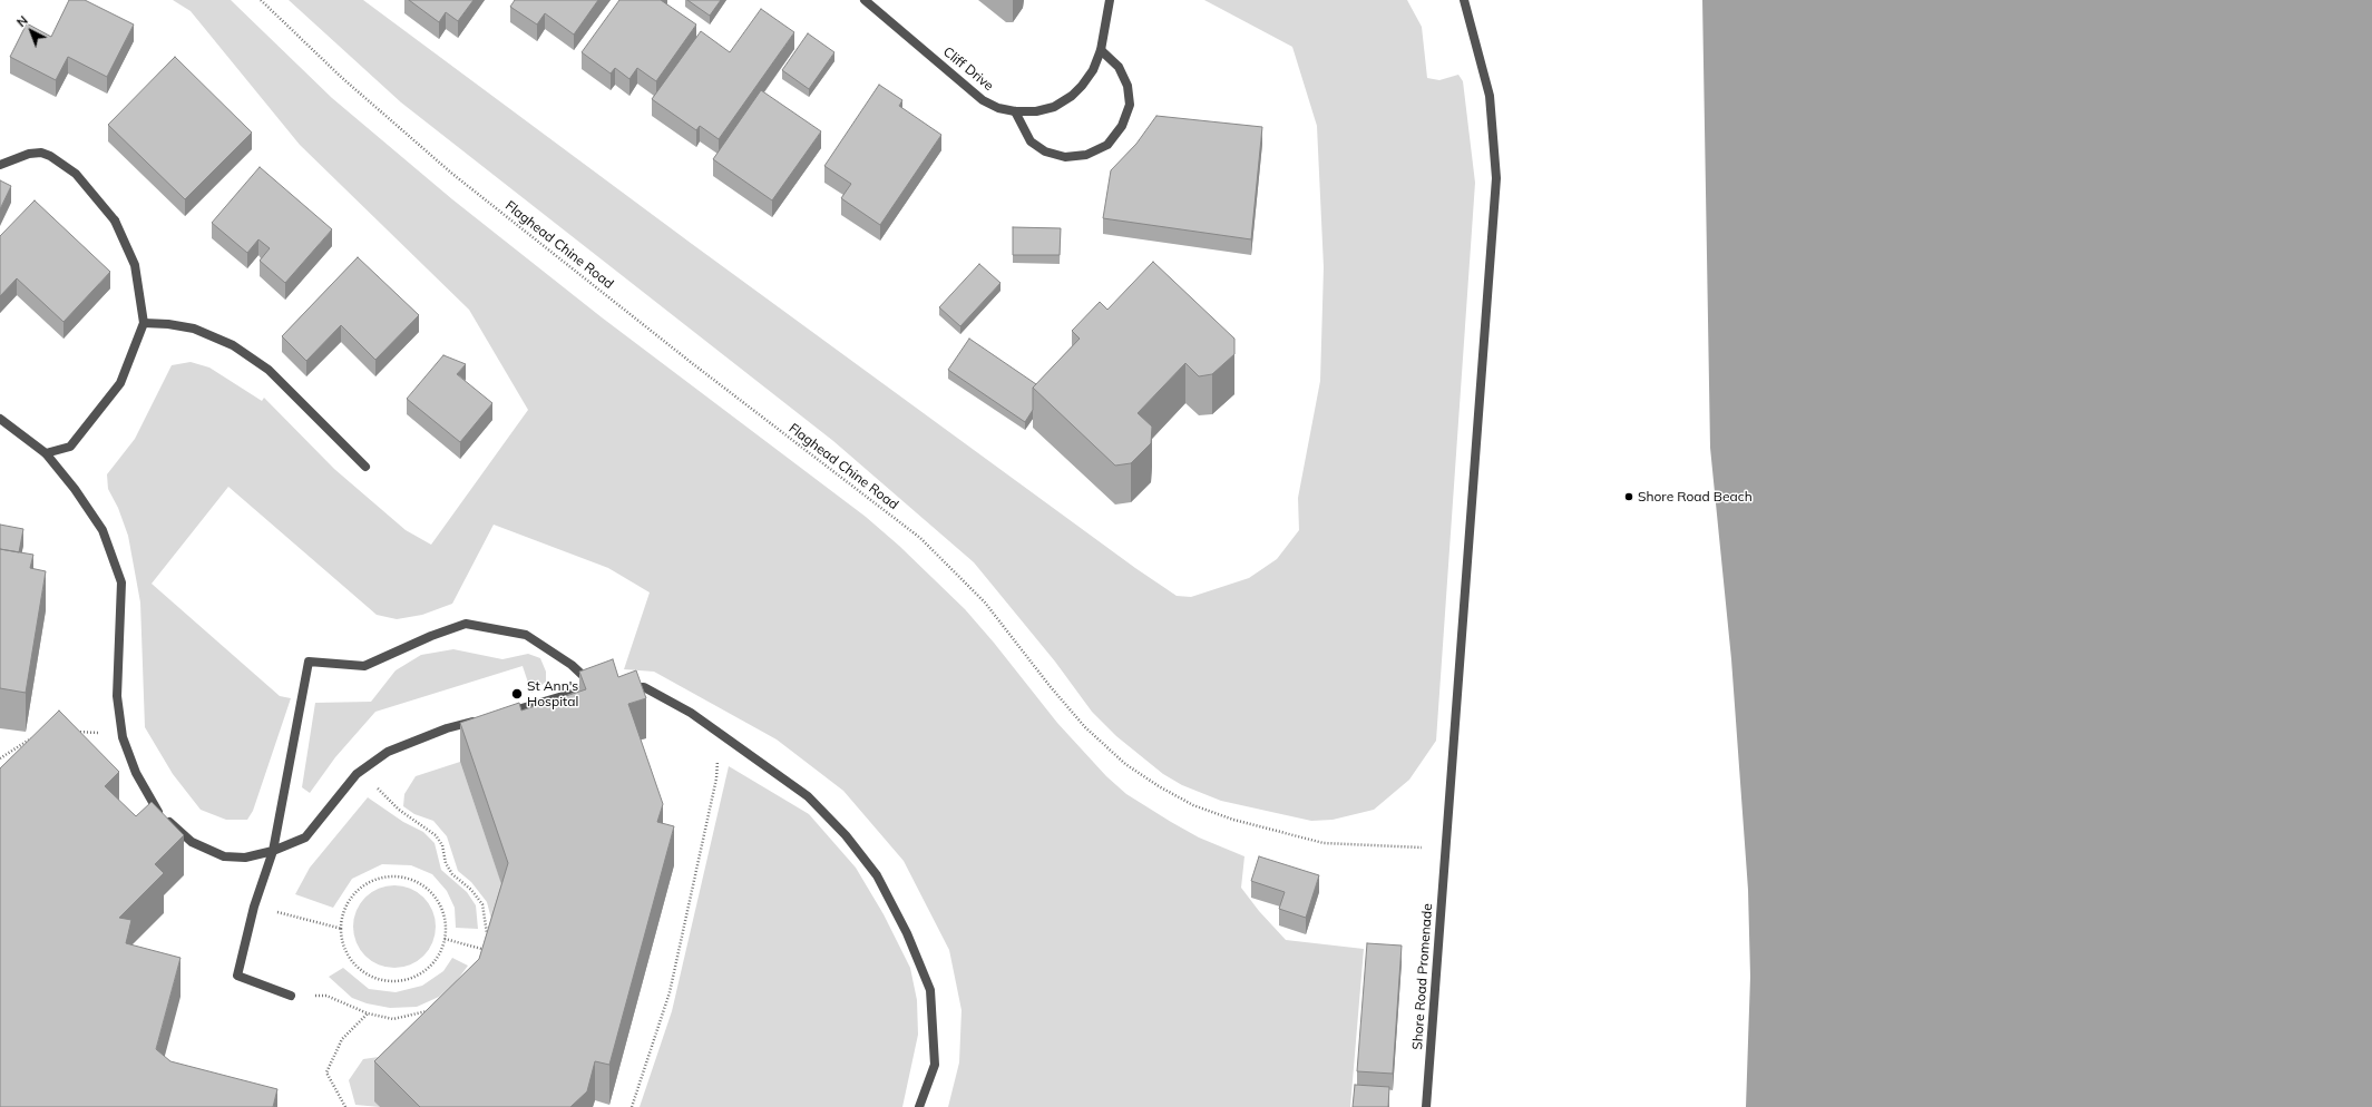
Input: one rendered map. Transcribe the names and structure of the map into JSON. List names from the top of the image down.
{
  "streets": {
    "street": ["Cliff Drive", "Shore Road Promenade"],
    "path": ["Flaghead Chine Road"]
  },
  "crossings": [
    ["Flaghead Chine Road", "Shore Road Promenade"]
  ],
  "places": ["Shore Road Beach", "St Ann's Hospital"],
  "north": "top left"
}
